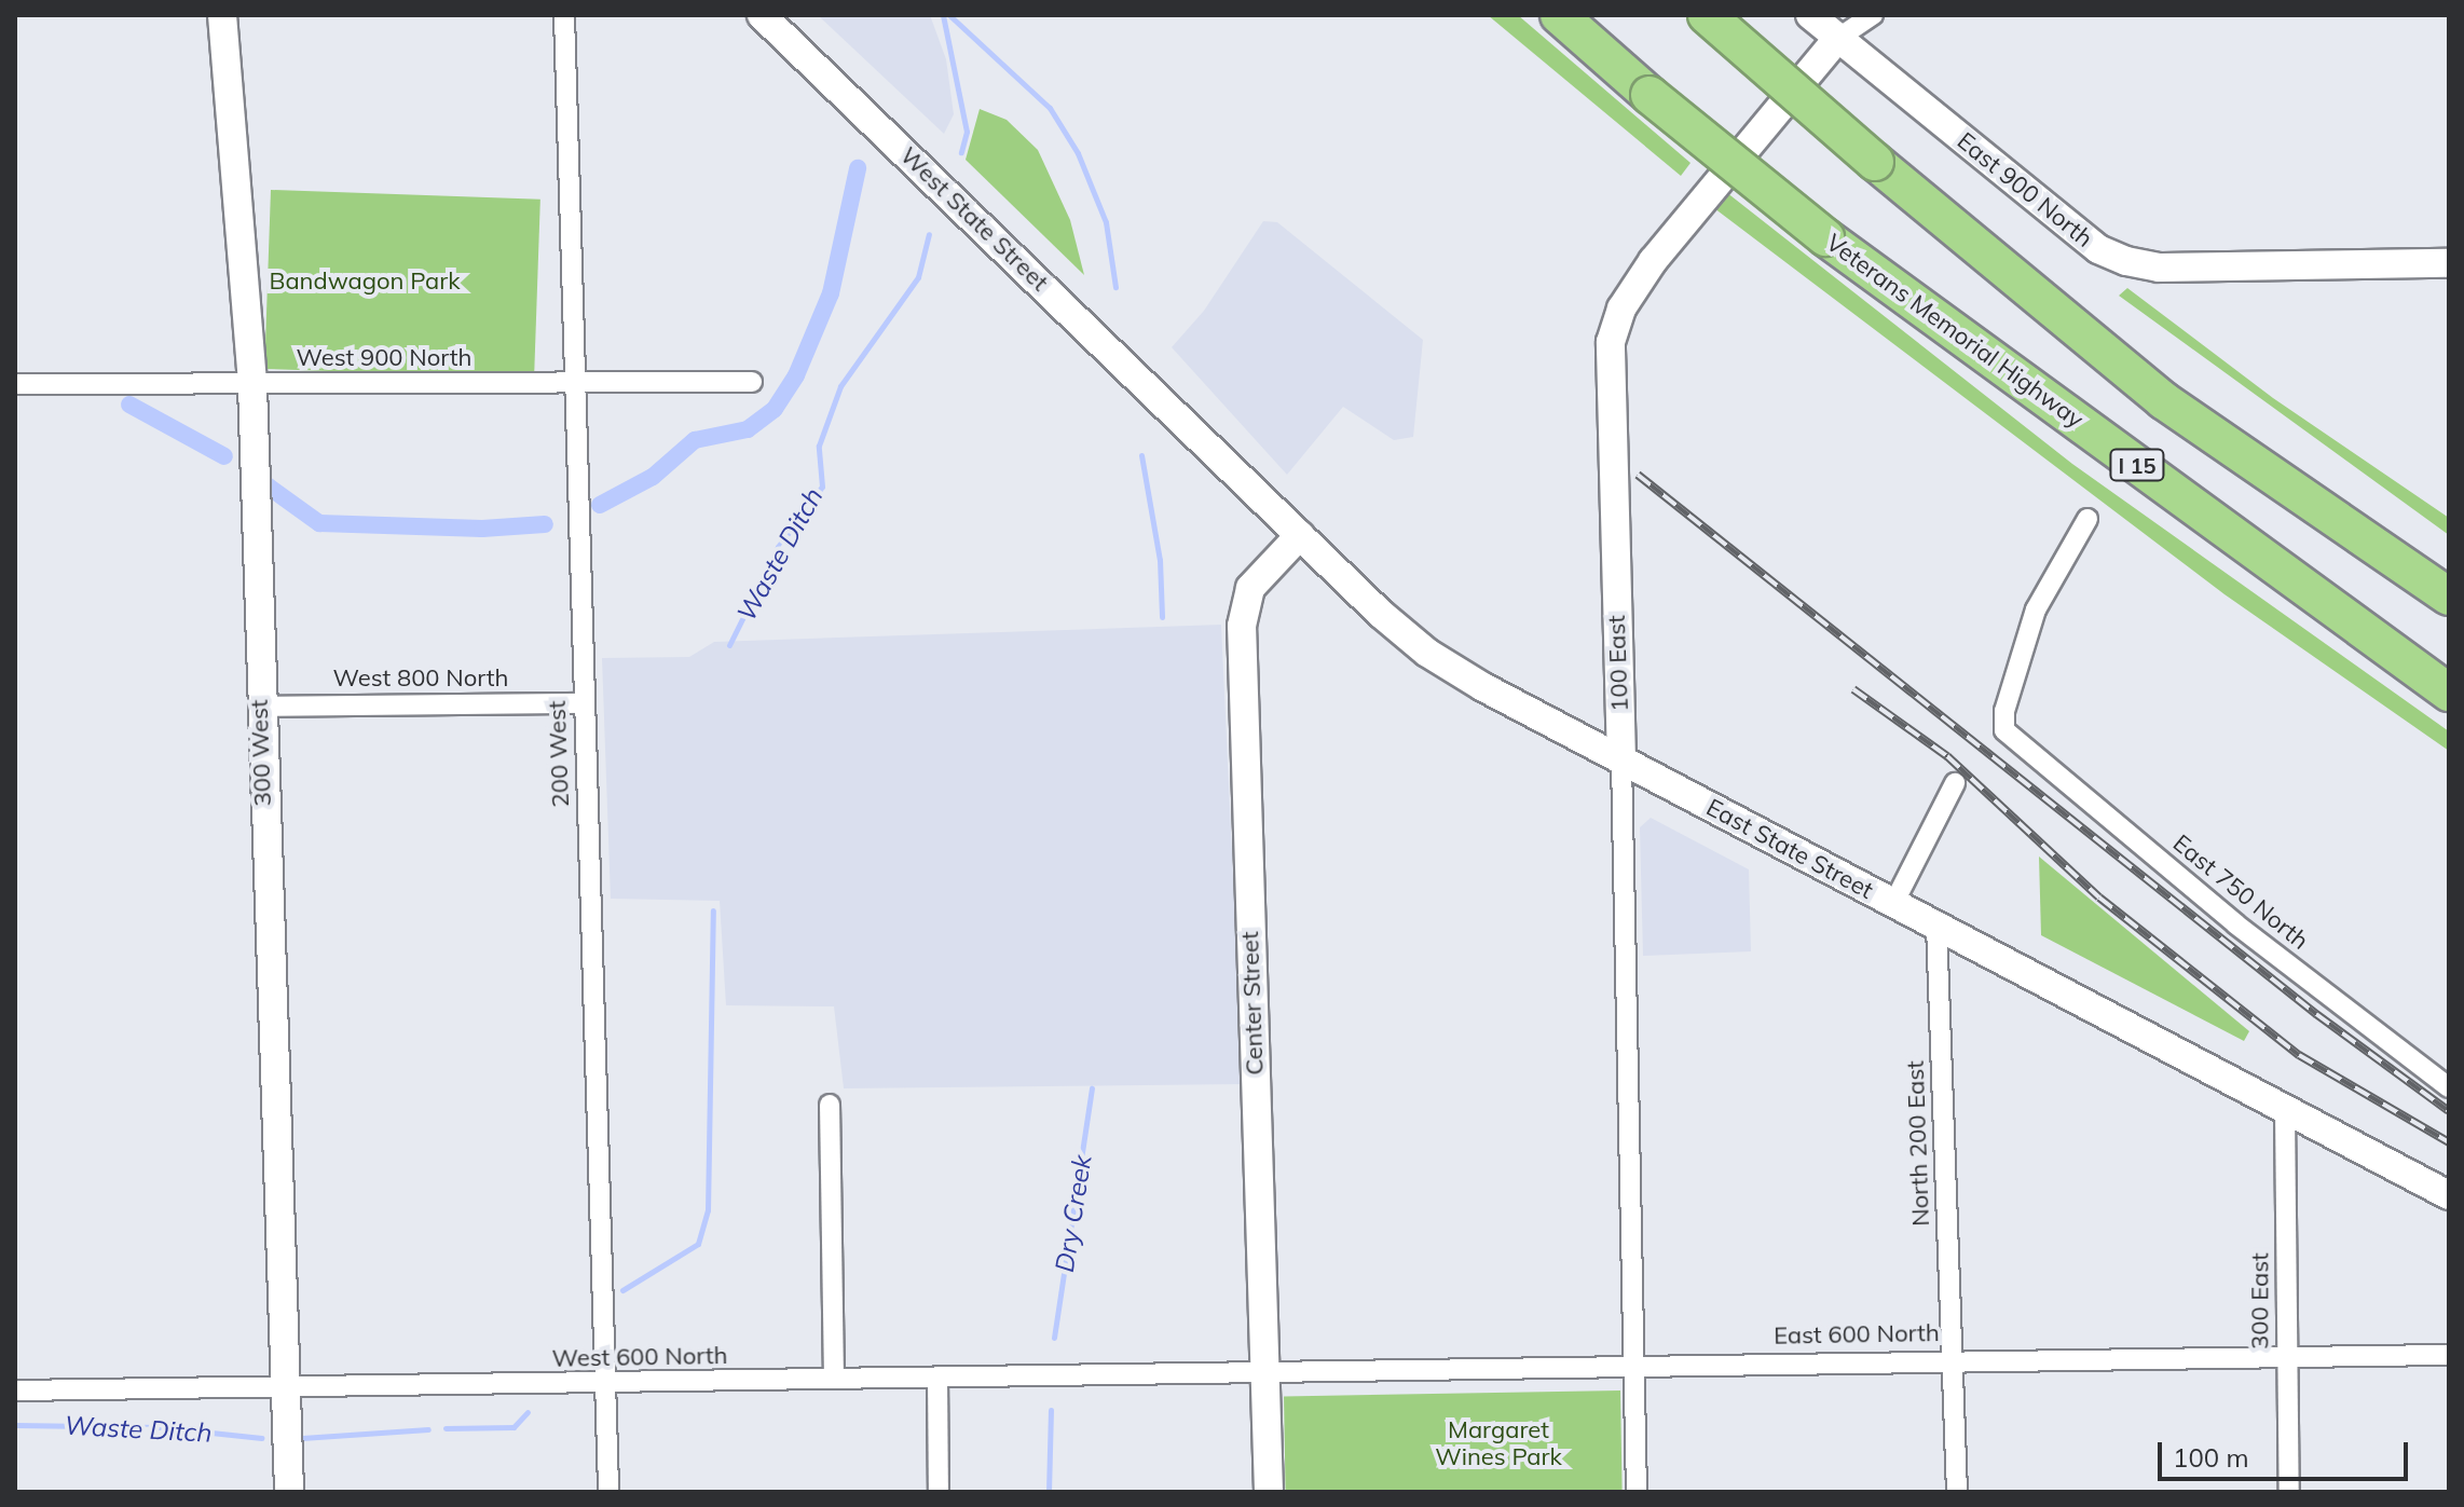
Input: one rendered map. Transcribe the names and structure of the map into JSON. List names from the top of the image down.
{
  "streets": {
    "highway": ["Veterans Memorial Highway", "I 15"],
    "street": [
      "East 900 North",
      "West State Street",
      "West 900 North",
      "100 East",
      "West 800 North",
      "300 West",
      "200 West",
      "East State Street",
      "East 750 North",
      "Center Street",
      "North 200 East",
      "300 East",
      "East 600 North",
      "West 600 North"
    ]
  },
  "crossings": [
    ["East 900 North", "100 East"],
    ["West State Street", "East State Street"],
    ["West 900 North", "300 West"],
    ["West 900 North", "200 West"],
    ["100 East", "East State Street"],
    ["100 East", "East 600 North"],
    ["West 800 North", "300 West"],
    ["West 800 North", "200 West"],
    ["300 West", "West 600 North"],
    ["200 West", "West 600 North"],
    ["East State Street", "Center Street"],
    ["East State Street", "North 200 East"],
    ["East State Street", "300 East"],
    ["Center Street", "East 600 North"],
    ["Center Street", "West 600 North"],
    ["North 200 East", "East 600 North"],
    ["300 East", "East 600 North"],
    ["East 600 North", "West 600 North"]
  ],
  "water": ["Waste Ditch", "Dry Creek"],
  "parks": ["Bandwagon Park", "Margaret Wines Park"],
  "scale_bar": "100 m"
}
